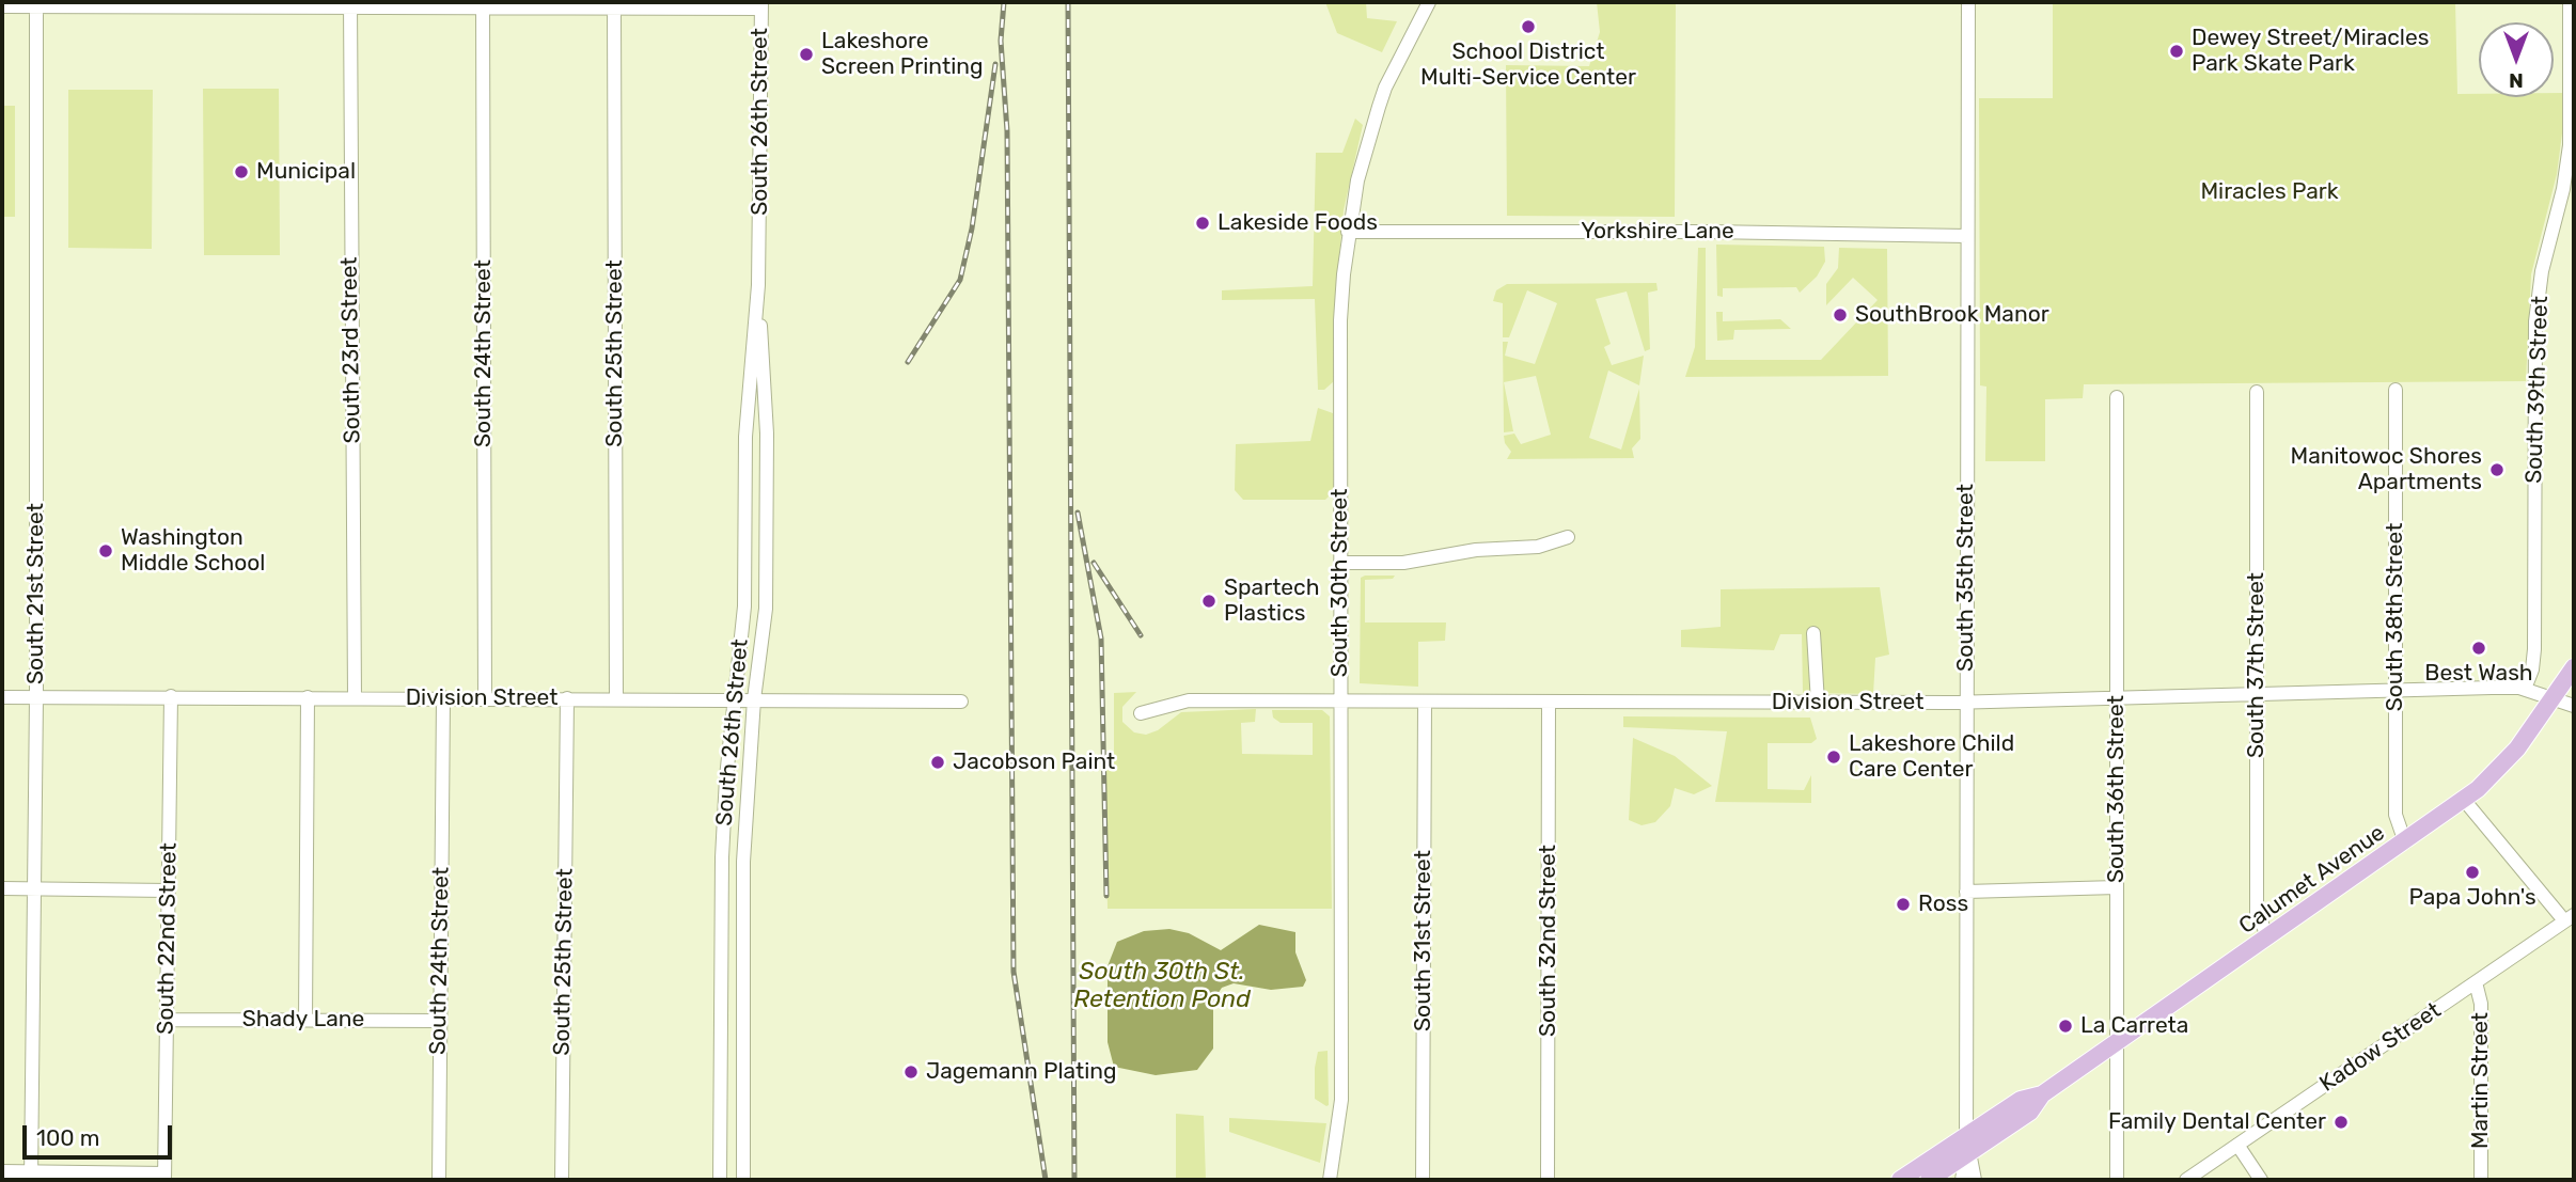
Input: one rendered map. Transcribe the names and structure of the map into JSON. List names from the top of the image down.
{
  "streets": {
    "main road": ["Calumet Avenue"],
    "street": [
      "South 26th Street",
      "Yorkshire Lane",
      "South 23rd Street",
      "South 24th Street",
      "South 25th Street",
      "South 39th Street",
      "South 35th Street",
      "South 30th Street",
      "South 21st Street",
      "South 38th Street",
      "South 37th Street",
      "Division Street",
      "South 36th Street",
      "South 22nd Street",
      "South 31st Street",
      "South 32nd Street",
      "Shady Lane",
      "Kadow Street",
      "Martin Street"
    ]
  },
  "crossings": [
    ["South 26th Street", "Division Street"],
    ["Yorkshire Lane", "South 35th Street"],
    ["Yorkshire Lane", "South 30th Street"],
    ["South 23rd Street", "Division Street"],
    ["South 24th Street", "Division Street"],
    ["South 24th Street", "Shady Lane"],
    ["South 25th Street", "Division Street"],
    ["South 39th Street", "Division Street"],
    ["South 35th Street", "Division Street"],
    ["South 35th Street", "Calumet Avenue"],
    ["South 30th Street", "Division Street"],
    ["South 21st Street", "Division Street"],
    ["South 38th Street", "Division Street"],
    ["South 38th Street", "Calumet Avenue"],
    ["South 37th Street", "Division Street"],
    ["South 37th Street", "Calumet Avenue"],
    ["Division Street", "South 36th Street"],
    ["Division Street", "Calumet Avenue"],
    ["Division Street", "South 22nd Street"],
    ["Division Street", "South 31st Street"],
    ["Division Street", "South 32nd Street"],
    ["South 36th Street", "Calumet Avenue"],
    ["South 22nd Street", "Shady Lane"],
    ["Kadow Street", "Martin Street"]
  ],
  "water": ["South 30th St. Retention Pond"],
  "parks": ["Miracles Park"],
  "places": [
    "School District Multi-Service Center",
    "Dewey Street/Miracles Park Skate Park",
    "Lakeshore Screen Printing",
    "Municipal",
    "Lakeside Foods",
    "SouthBrook Manor",
    "Manitowoc Shores Apartments",
    "Washington Middle School",
    "Spartech Plastics",
    "Best Wash",
    "Lakeshore Child Care Center",
    "Jacobson Paint",
    "Papa John's",
    "Ross",
    "La Carreta",
    "Jagemann Plating",
    "Family Dental Center"
  ],
  "scale_bar": "100 m",
  "north": "bottom"
}
